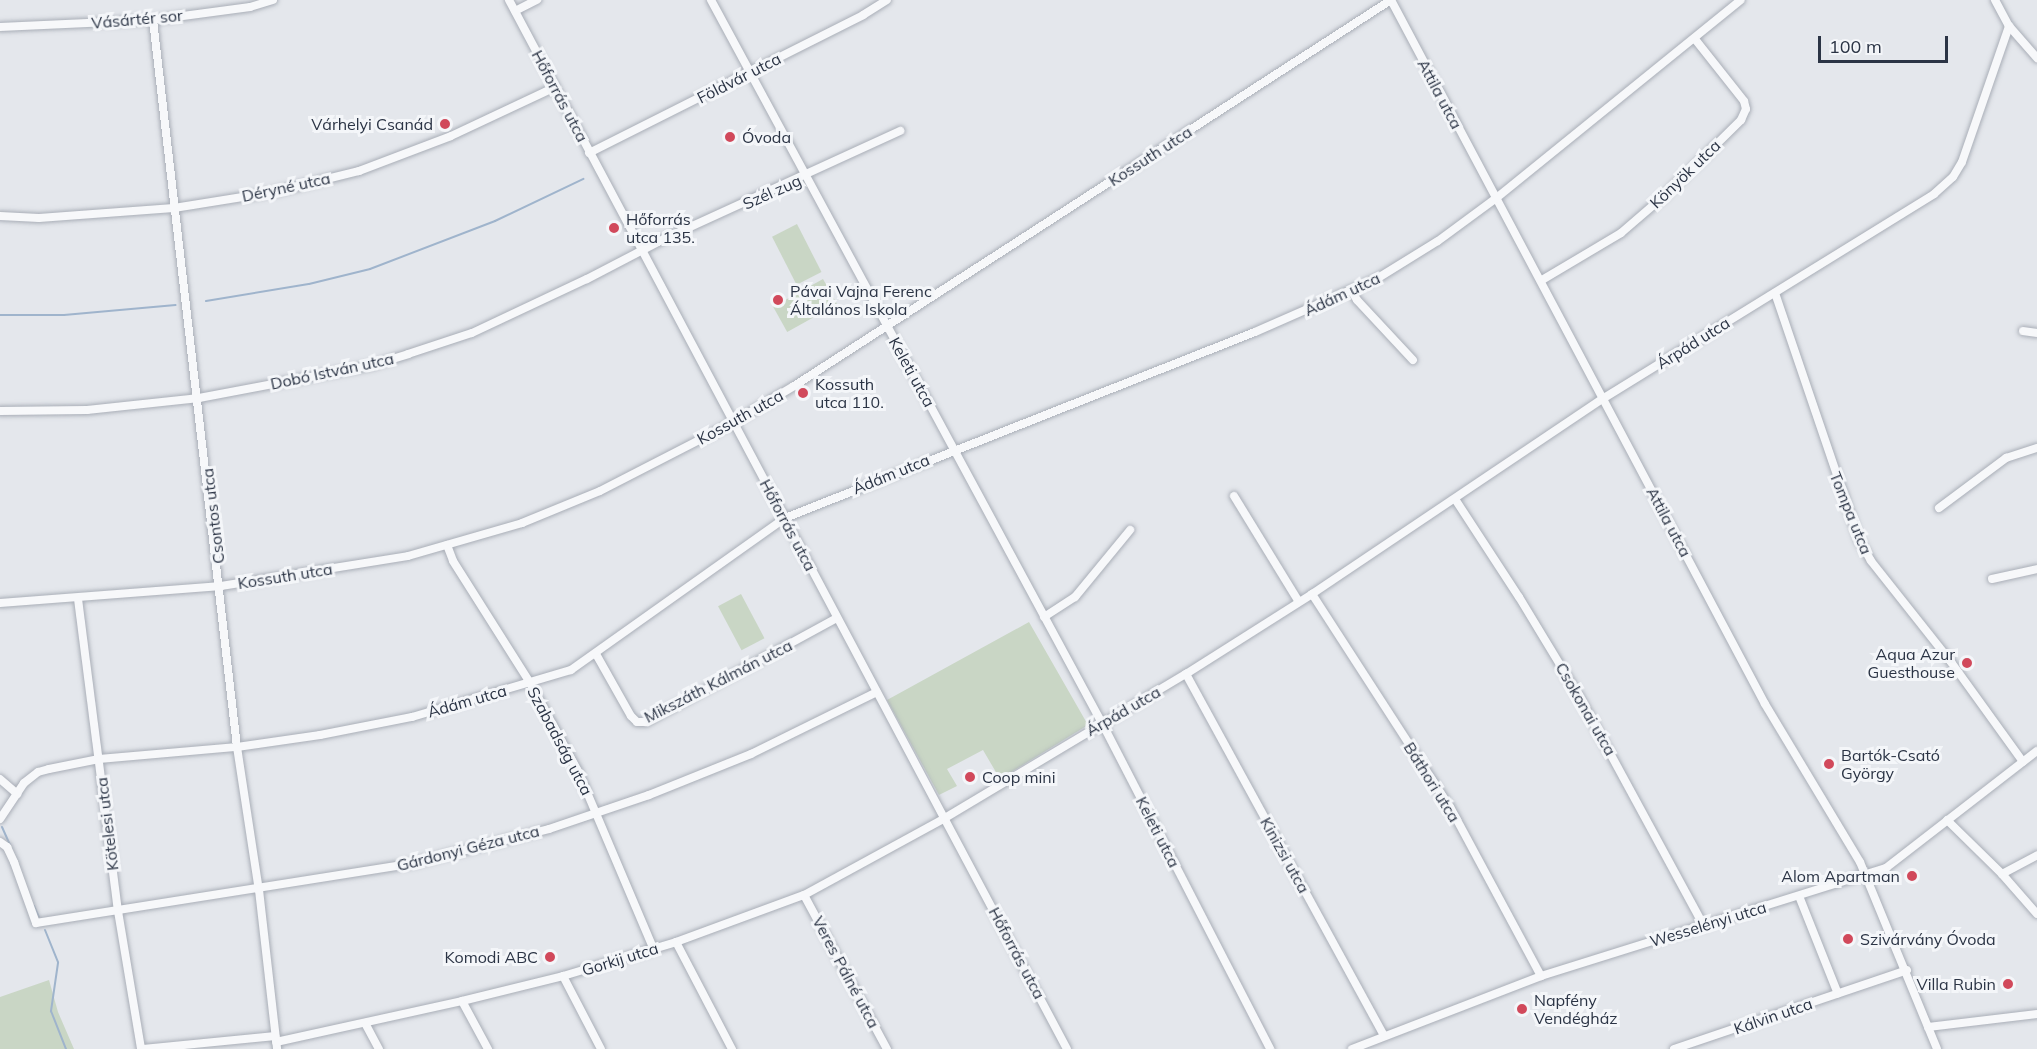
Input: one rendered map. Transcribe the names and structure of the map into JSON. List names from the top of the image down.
{
  "streets": {
    "street": [
      "Vásártér sor",
      "Földvár utca",
      "Attila utca",
      "Hőforrás utca",
      "Kossuth utca",
      "Könyök utca",
      "Déryné utca",
      "Szél zug",
      "Ádám utca",
      "Árpád utca",
      "Dobó István utca",
      "Keleti utca",
      "Tompa utca",
      "Csontos utca",
      "Mikszáth Kálmán utca",
      "Csokonai utca",
      "Szabadság utca",
      "Báthori utca",
      "Kötelesi utca",
      "Gárdonyi Géza utca",
      "Kinizsi utca",
      "Wesselényi utca",
      "Gorkij utca",
      "Veres Pálné utca",
      "Kálvin utca"
    ]
  },
  "crossings": [
    ["Vásártér sor", "Csontos utca"],
    ["Földvár utca", "Hőforrás utca"],
    ["Földvár utca", "Keleti utca"],
    ["Attila utca", "Kossuth utca"],
    ["Attila utca", "Könyök utca"],
    ["Attila utca", "Ádám utca"],
    ["Attila utca", "Árpád utca"],
    ["Attila utca", "Wesselényi utca"],
    ["Attila utca", "Kálvin utca"],
    ["Hőforrás utca", "Kossuth utca"],
    ["Hőforrás utca", "Déryné utca"],
    ["Hőforrás utca", "Szél zug"],
    ["Hőforrás utca", "Ádám utca"],
    ["Hőforrás utca", "Árpád utca"],
    ["Hőforrás utca", "Dobó István utca"],
    ["Hőforrás utca", "Mikszáth Kálmán utca"],
    ["Hőforrás utca", "Gárdonyi Géza utca"],
    ["Hőforrás utca", "Gorkij utca"],
    ["Kossuth utca", "Keleti utca"],
    ["Kossuth utca", "Csontos utca"],
    ["Kossuth utca", "Szabadság utca"],
    ["Kossuth utca", "Kötelesi utca"],
    ["Könyök utca", "Ádám utca"],
    ["Déryné utca", "Csontos utca"],
    ["Szél zug", "Dobó István utca"],
    ["Szél zug", "Keleti utca"],
    ["Ádám utca", "Keleti utca"],
    ["Ádám utca", "Csontos utca"],
    ["Ádám utca", "Mikszáth Kálmán utca"],
    ["Ádám utca", "Szabadság utca"],
    ["Ádám utca", "Kötelesi utca"],
    ["Árpád utca", "Keleti utca"],
    ["Árpád utca", "Tompa utca"],
    ["Árpád utca", "Csokonai utca"],
    ["Árpád utca", "Báthori utca"],
    ["Árpád utca", "Kinizsi utca"],
    ["Árpád utca", "Gorkij utca"],
    ["Dobó István utca", "Csontos utca"],
    ["Tompa utca", "Wesselényi utca"],
    ["Csontos utca", "Gárdonyi Géza utca"],
    ["Csontos utca", "Gorkij utca"],
    ["Csokonai utca", "Wesselényi utca"],
    ["Szabadság utca", "Gárdonyi Géza utca"],
    ["Szabadság utca", "Gorkij utca"],
    ["Báthori utca", "Wesselényi utca"],
    ["Kötelesi utca", "Gárdonyi Géza utca"],
    ["Kötelesi utca", "Gorkij utca"],
    ["Kinizsi utca", "Wesselényi utca"],
    ["Gorkij utca", "Veres Pálné utca"]
  ],
  "places": [
    "Várhelyi Csanád",
    "Óvoda",
    "Hőforrás utca 135.",
    "Pávai Vajna Ferenc Általános Iskola",
    "Kossuth utca 110.",
    "Aqua Azur Guesthouse",
    "Bartók-Csató György",
    "Coop mini",
    "Alom Apartman",
    "Szivárvány Óvoda",
    "Komodi ABC",
    "Villa Rubin",
    "Napfény Vendégház"
  ],
  "scale_bar": "100 m"
}
